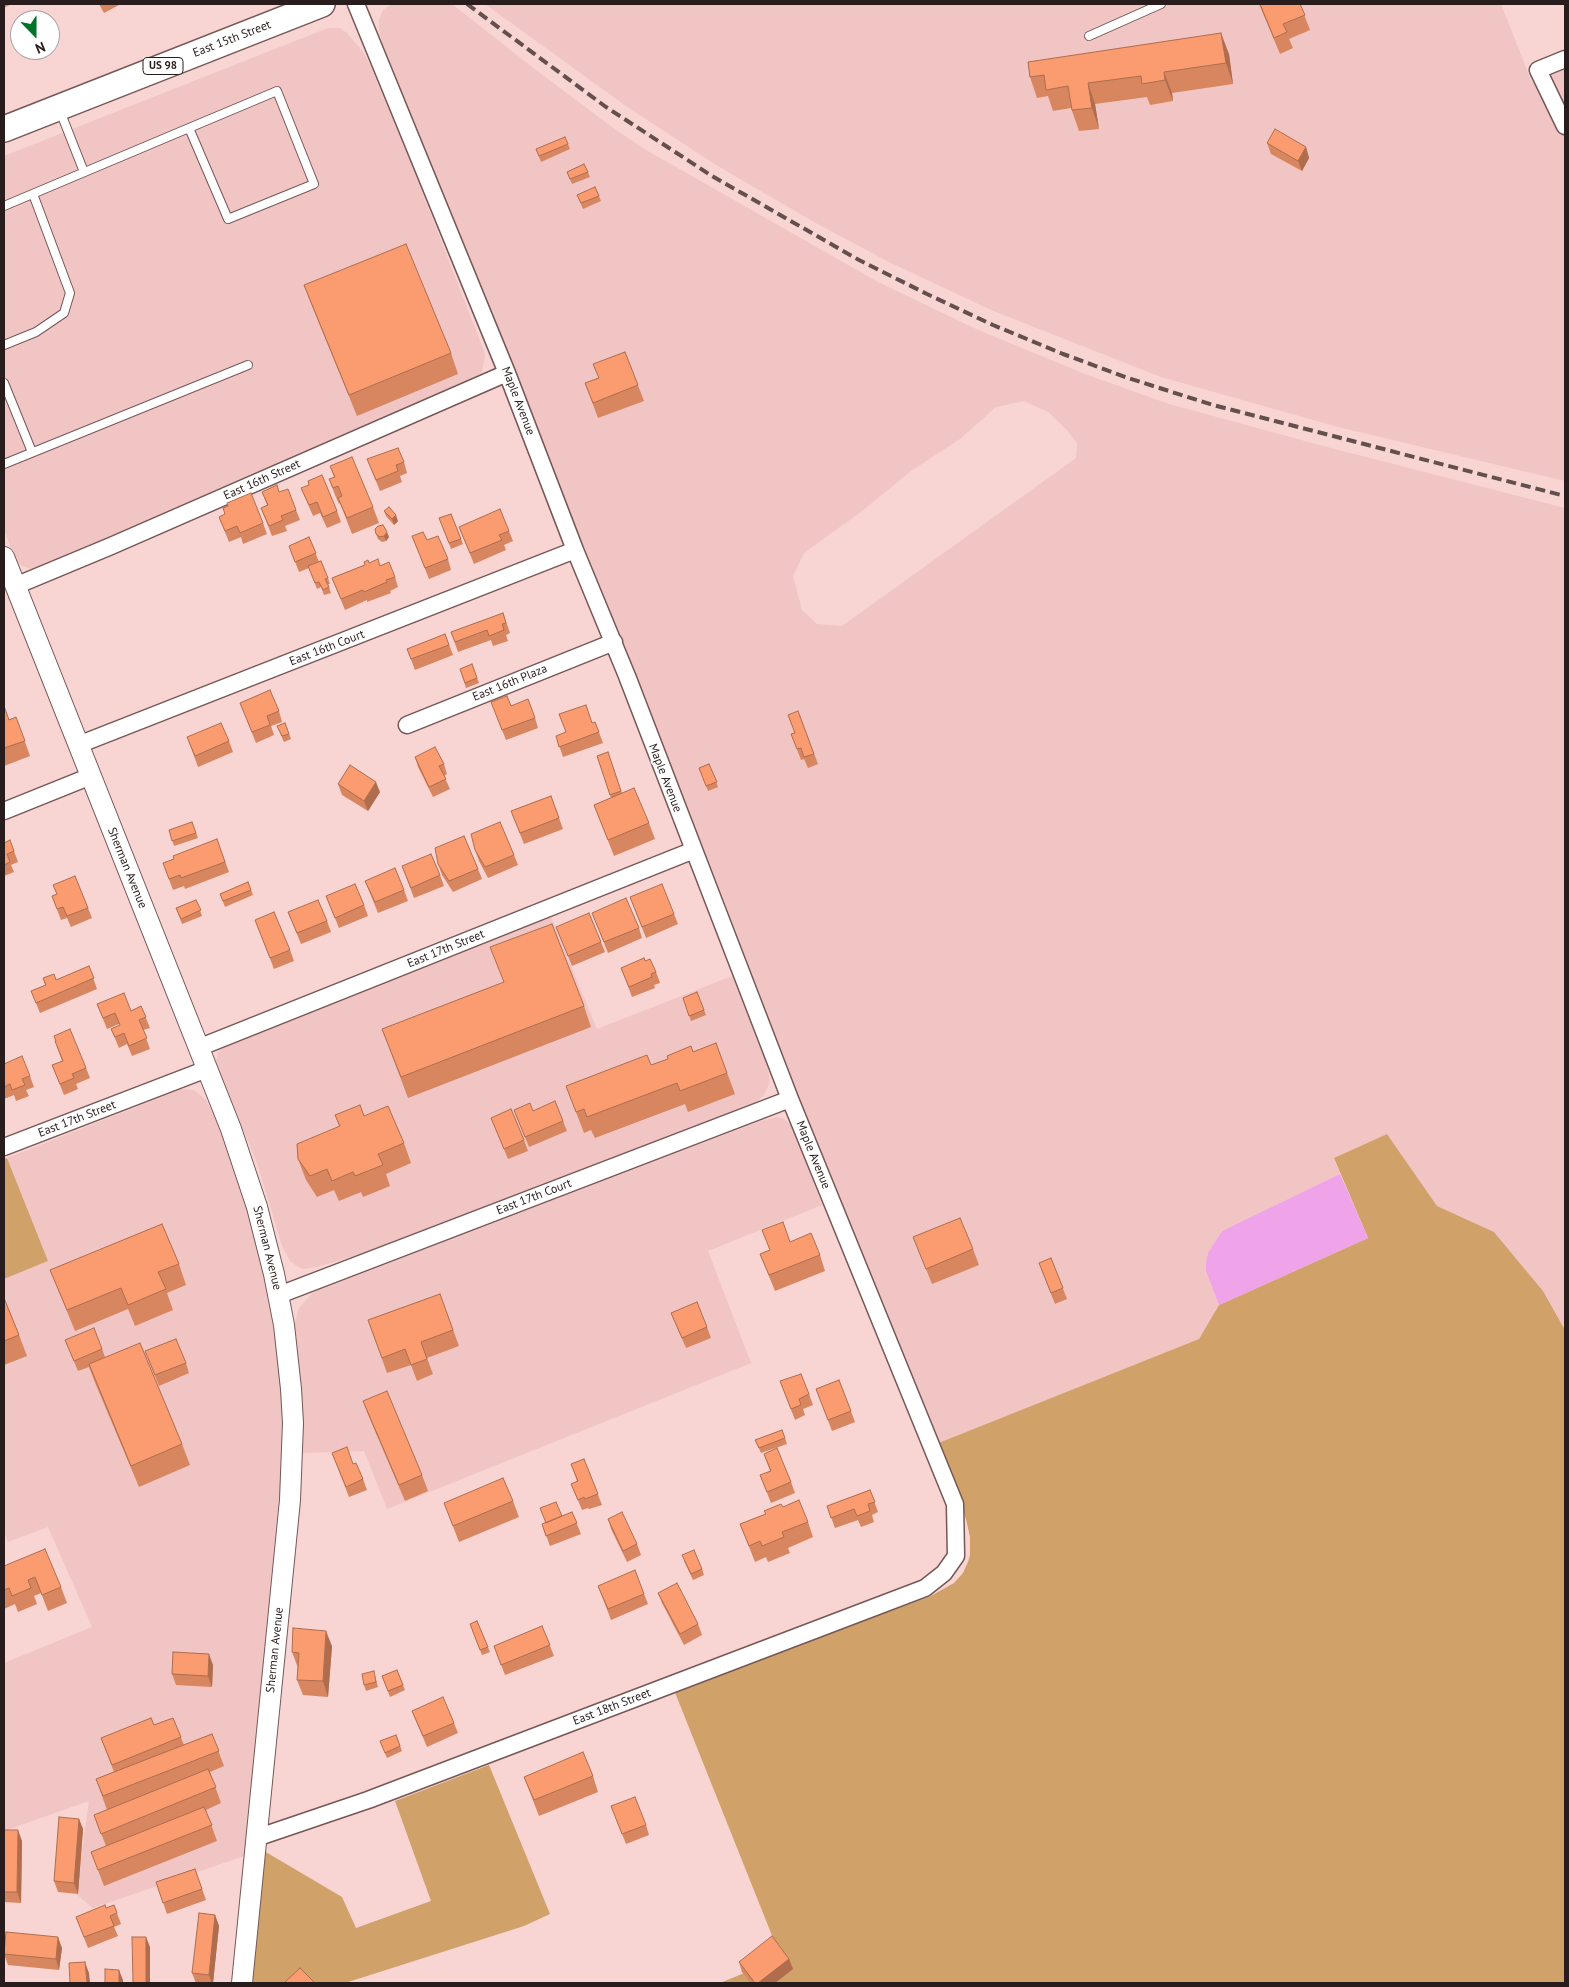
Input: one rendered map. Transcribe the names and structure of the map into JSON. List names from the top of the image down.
{
  "streets": {
    "main road": ["East 15th Street", "US 98"],
    "street": [
      "Maple Avenue",
      "East 16th Street",
      "East 16th Court",
      "East 16th Plaza",
      "Sherman Avenue",
      "East 17th Street",
      "East 17th Court",
      "East 18th Street"
    ]
  },
  "crossings": [
    ["Maple Avenue", "East 16th Street"],
    ["Maple Avenue", "East 16th Court"],
    ["Maple Avenue", "East 16th Plaza"],
    ["Maple Avenue", "East 17th Street"],
    ["Maple Avenue", "East 17th Court"],
    ["Maple Avenue", "East 18th Street"],
    ["East 16th Street", "Sherman Avenue"],
    ["East 16th Court", "Sherman Avenue"],
    ["Sherman Avenue", "East 17th Street"],
    ["Sherman Avenue", "East 17th Court"],
    ["Sherman Avenue", "East 18th Street"]
  ],
  "north": "bottom"
}
